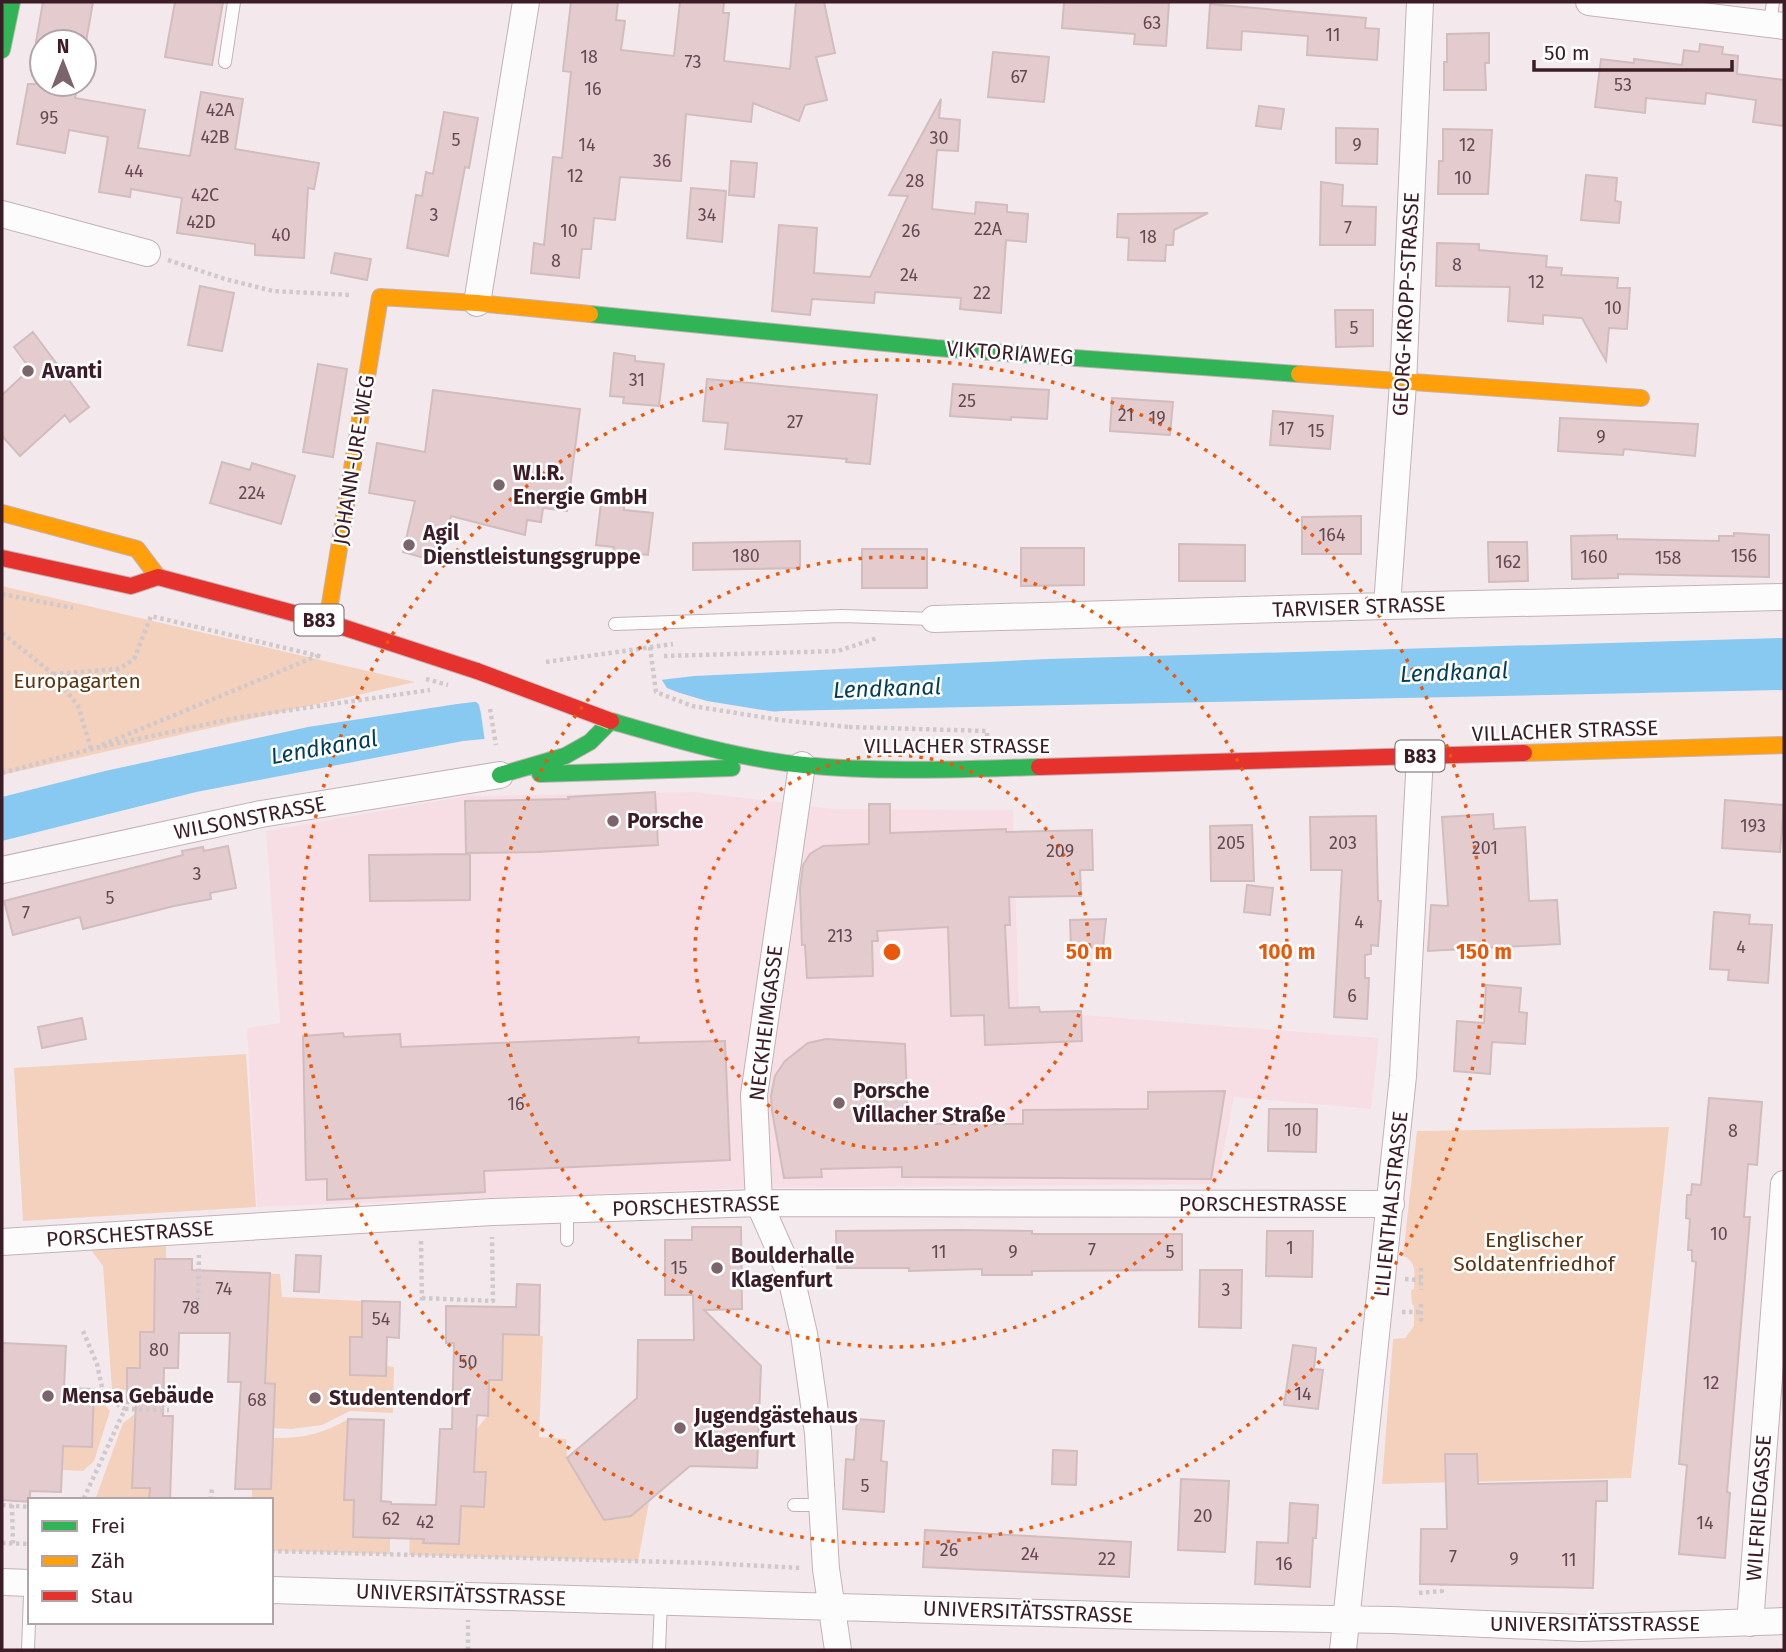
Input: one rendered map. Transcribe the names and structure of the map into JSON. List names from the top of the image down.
{
  "streets": {
    "main road": [
      "VIKTORIAWEG",
      "JOHANN-URE-WEG",
      "B83",
      "VILLACHER STRASSE"
    ],
    "street": [
      "GEORG-KROPP-STRASSE",
      "TARVISER STRASSE",
      "WILSONSTRASSE",
      "NECKHEIMGASSE",
      "PORSCHESTRASSE",
      "LILIENTHALSTRASSE",
      "WILFRIEDGASSE",
      "UNIVERSITÄTSSTRASSE"
    ]
  },
  "crossings": [
    ["GEORG-KROPP-STRASSE", "VIKTORIAWEG"],
    ["GEORG-KROPP-STRASSE", "TARVISER STRASSE"],
    ["VIKTORIAWEG", "JOHANN-URE-WEG"],
    ["JOHANN-URE-WEG", "VILLACHER STRASSE"],
    ["VILLACHER STRASSE", "NECKHEIMGASSE"],
    ["VILLACHER STRASSE", "LILIENTHALSTRASSE"],
    ["NECKHEIMGASSE", "PORSCHESTRASSE"],
    ["NECKHEIMGASSE", "UNIVERSITÄTSSTRASSE"],
    ["PORSCHESTRASSE", "LILIENTHALSTRASSE"],
    ["LILIENTHALSTRASSE", "UNIVERSITÄTSSTRASSE"],
    ["WILFRIEDGASSE", "UNIVERSITÄTSSTRASSE"]
  ],
  "water": ["Lendkanal"],
  "parks": ["Europagarten", "Englischer Soldatenfriedhof"],
  "places": [
    "Avanti",
    "W.I.R. Energie GmbH",
    "Agil Dienstleistungsgruppe",
    "Porsche",
    "Porsche Villacher Straße",
    "Boulderhalle Klagenfurt",
    "Mensa Gebäude",
    "Studentendorf",
    "Jugendgästehaus Klagenfurt"
  ],
  "house_numbers": [
    "63",
    "11",
    "18",
    "73",
    "67",
    "53",
    "16",
    "42A",
    "95",
    "42B",
    "30",
    "5",
    "14",
    "9",
    "12",
    "36",
    "44",
    "12",
    "10",
    "28",
    "42C",
    "3",
    "34",
    "42D",
    "7",
    "22A",
    "10",
    "26",
    "40",
    "18",
    "8",
    "8",
    "24",
    "12",
    "22",
    "10",
    "5",
    "31",
    "25",
    "21",
    "19",
    "27",
    "17",
    "15",
    "9",
    "224",
    "164",
    "180",
    "156",
    "160",
    "158",
    "162",
    "193",
    "205",
    "203",
    "201",
    "209",
    "3",
    "5",
    "7",
    "4",
    "213",
    "4",
    "6",
    "16",
    "10",
    "8",
    "10",
    "1",
    "7",
    "11",
    "9",
    "5",
    "15",
    "74",
    "3",
    "78",
    "54",
    "80",
    "50",
    "12",
    "14",
    "68",
    "5",
    "20",
    "62",
    "42",
    "14",
    "26",
    "24",
    "7",
    "22",
    "9",
    "11",
    "16"
  ],
  "legend": ["Frei", "Zäh", "Stau"],
  "scale_bar": "50 m",
  "north": "top",
  "rings": ["50 m", "100 m", "150 m"]
}
